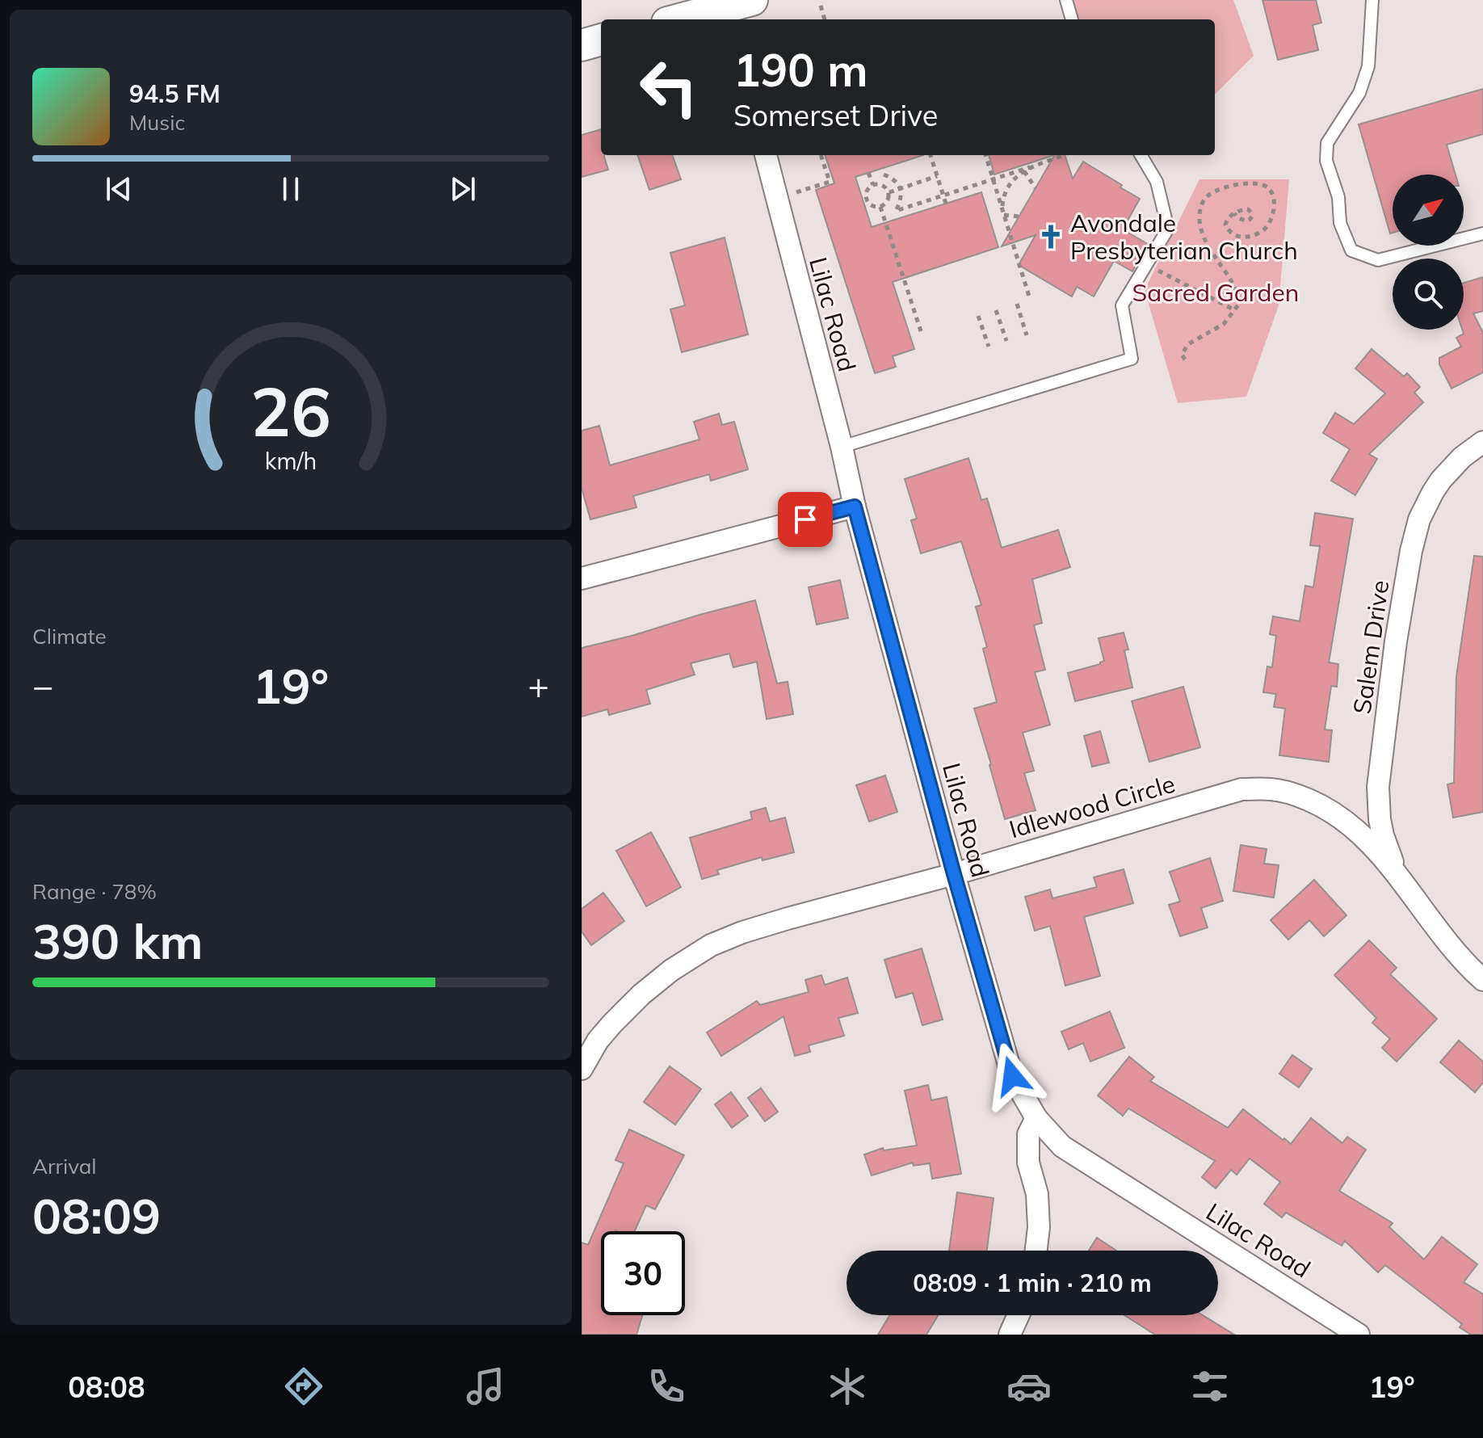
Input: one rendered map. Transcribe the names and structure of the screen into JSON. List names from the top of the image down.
{
  "streets": {
    "street": ["Lilac Road", "Salem Drive", "Idlewood Circle"]
  },
  "crossings": [
    ["Lilac Road", "Idlewood Circle"],
    ["Salem Drive", "Idlewood Circle"]
  ],
  "parks": ["Sacred Garden"],
  "places": {
    "church": ["Avondale Presbyterian Church"]
  },
  "north": "top right",
  "page": {
    "turn": ["190 m", "Somerset Drive"],
    "song": ["94.5 FM", "Music"],
    "tile": [
      "Climate",
      ["Range · 78%", "390 km"],
      ["Arrival", "08:09"]
    ],
    "heat": ["−", "19°", "+"],
    "limit": "30",
    "trip": "08:09 · 1 min · 210 m",
    "tabs": ["08:08", "19°"],
    "gauge": ["26", "km/h"]
  }
}
